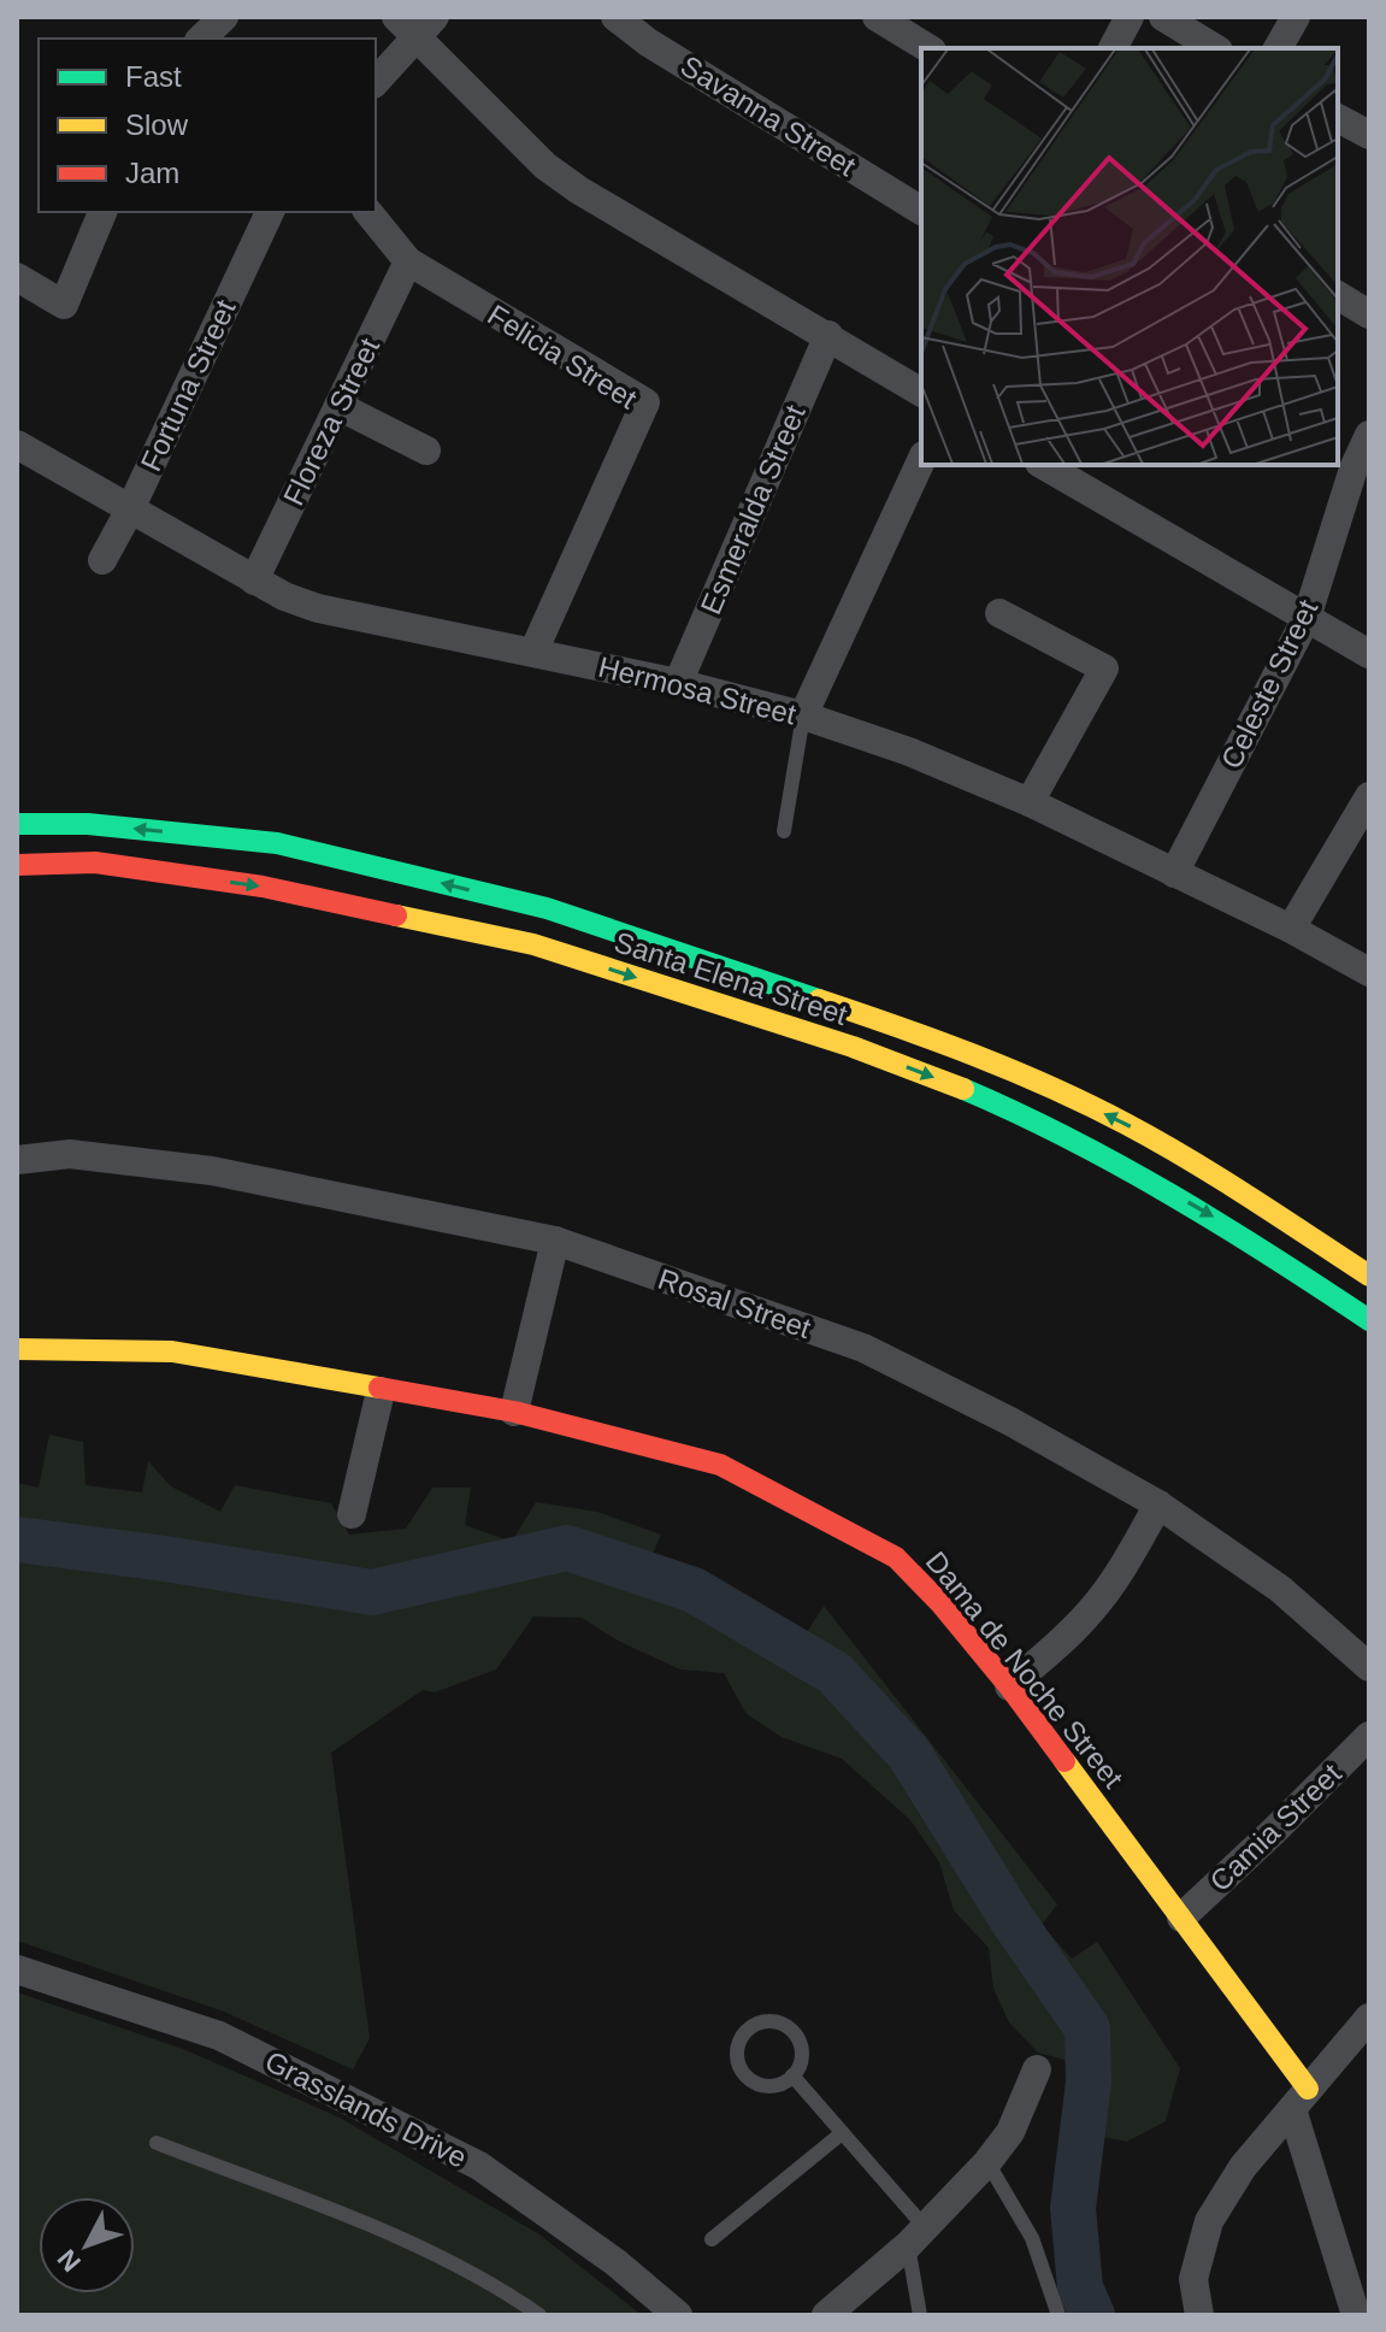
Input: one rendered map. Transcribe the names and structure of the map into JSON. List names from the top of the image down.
{
  "streets": {
    "street": [
      "Savanna Street",
      "Felicia Street",
      "Fortuna Street",
      "Floreza Street",
      "Esmeralda Street",
      "Celeste Street",
      "Hermosa Street",
      "Santa Elena Street",
      "Rosal Street",
      "Dama de Noche Street",
      "Camia Street",
      "Grasslands Drive"
    ]
  },
  "crossings": [
    ["Felicia Street", "Floreza Street"],
    ["Felicia Street", "Hermosa Street"],
    ["Fortuna Street", "Hermosa Street"],
    ["Floreza Street", "Hermosa Street"],
    ["Esmeralda Street", "Hermosa Street"],
    ["Celeste Street", "Hermosa Street"],
    ["Dama de Noche Street", "Camia Street"]
  ],
  "legend": ["Fast", "Slow", "Jam"],
  "north": "bottom left"
}
